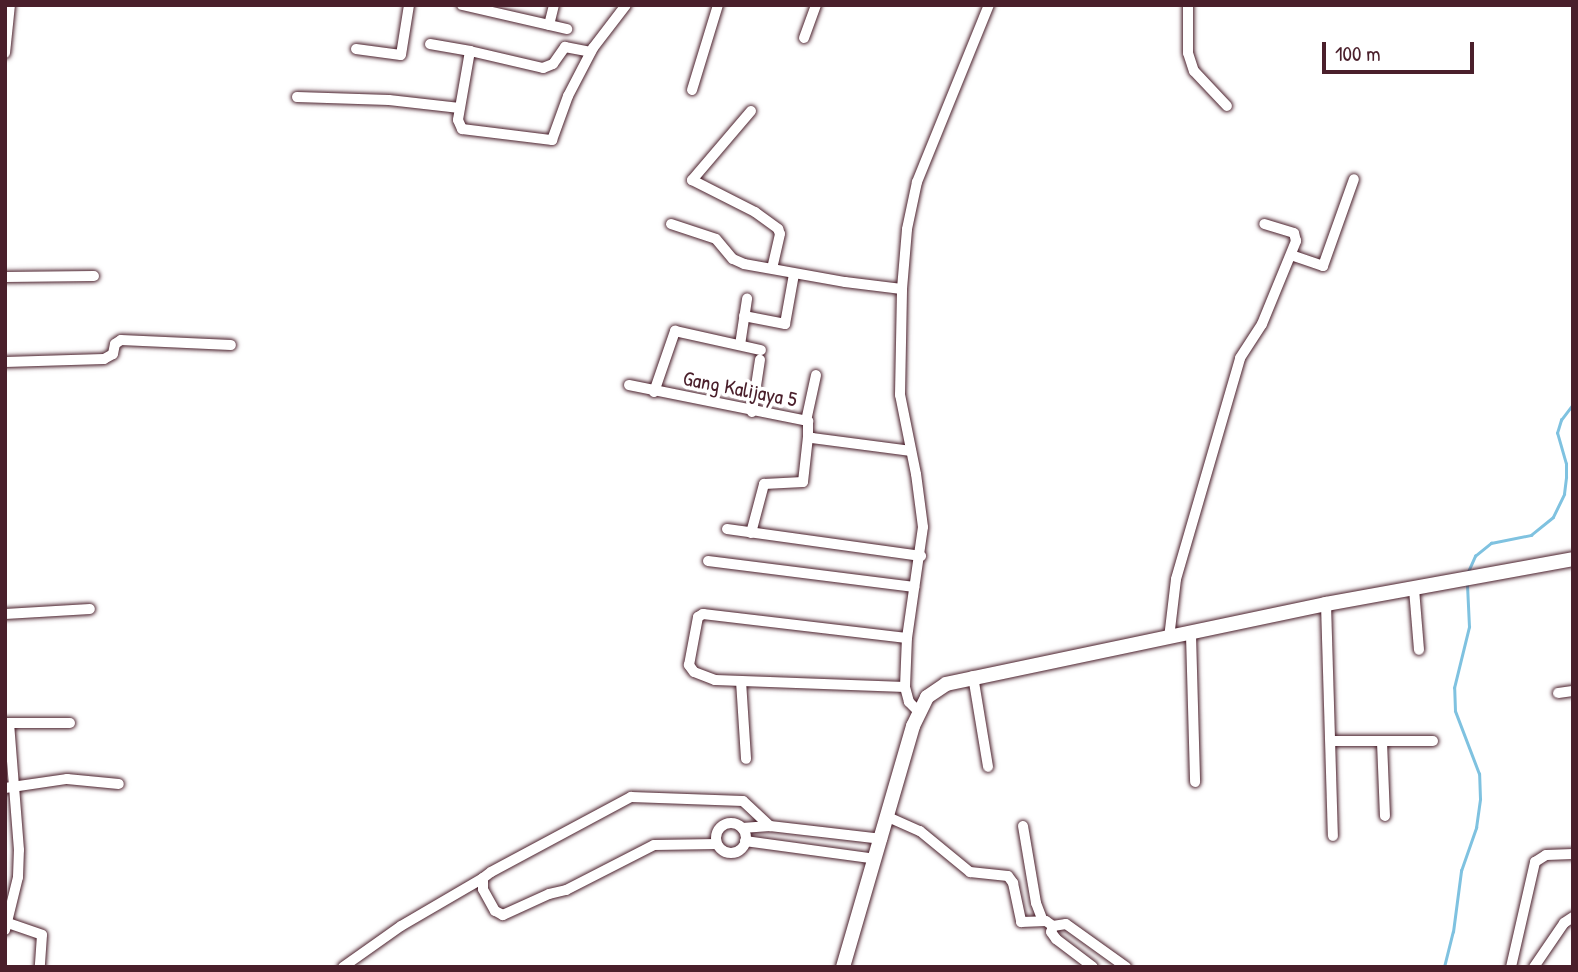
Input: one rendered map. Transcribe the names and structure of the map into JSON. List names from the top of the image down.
{
  "streets": {
    "street": ["Gang Kalijaya 5"]
  },
  "scale_bar": "100 m"
}
